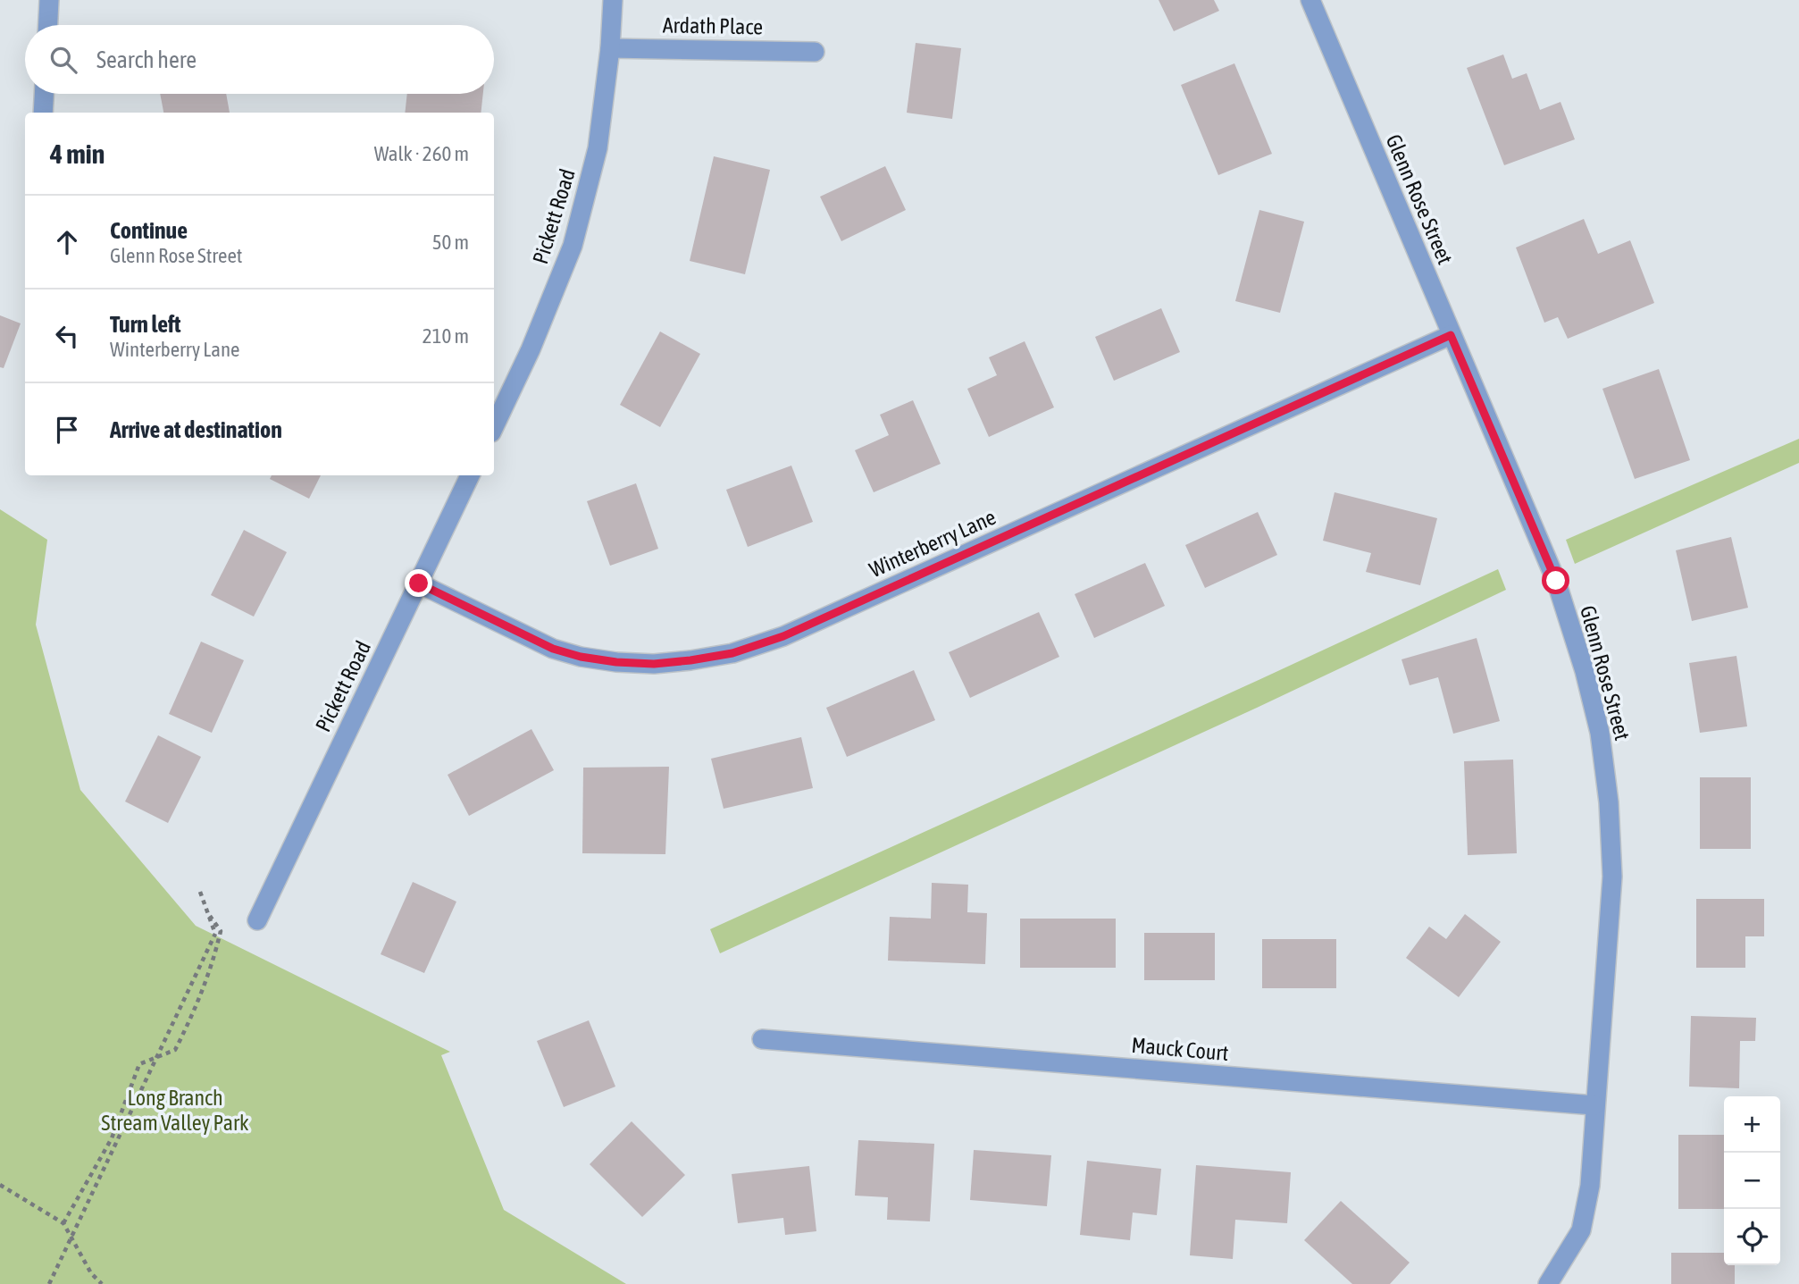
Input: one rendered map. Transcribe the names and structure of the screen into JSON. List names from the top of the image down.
{
  "streets": {
    "street": [
      "Ardath Place",
      "Glenn Rose Street",
      "Pickett Road",
      "Winterberry Lane",
      "Mauck Court"
    ]
  },
  "crossings": [
    ["Ardath Place", "Pickett Road"],
    ["Glenn Rose Street", "Winterberry Lane"],
    ["Glenn Rose Street", "Mauck Court"],
    ["Pickett Road", "Winterberry Lane"]
  ],
  "parks": ["Long Branch Stream Valley Park"],
  "page": {
    "search": "Search here",
    "heading": ["4 min", "Walk · 260 m"],
    "list": [
      ["Continue", "Glenn Rose Street", "50 m"],
      ["Turn left", "Winterberry Lane", "210 m"],
      "Arrive at destination"
    ],
    "map_buttons": ["+", "−"]
  }
}
